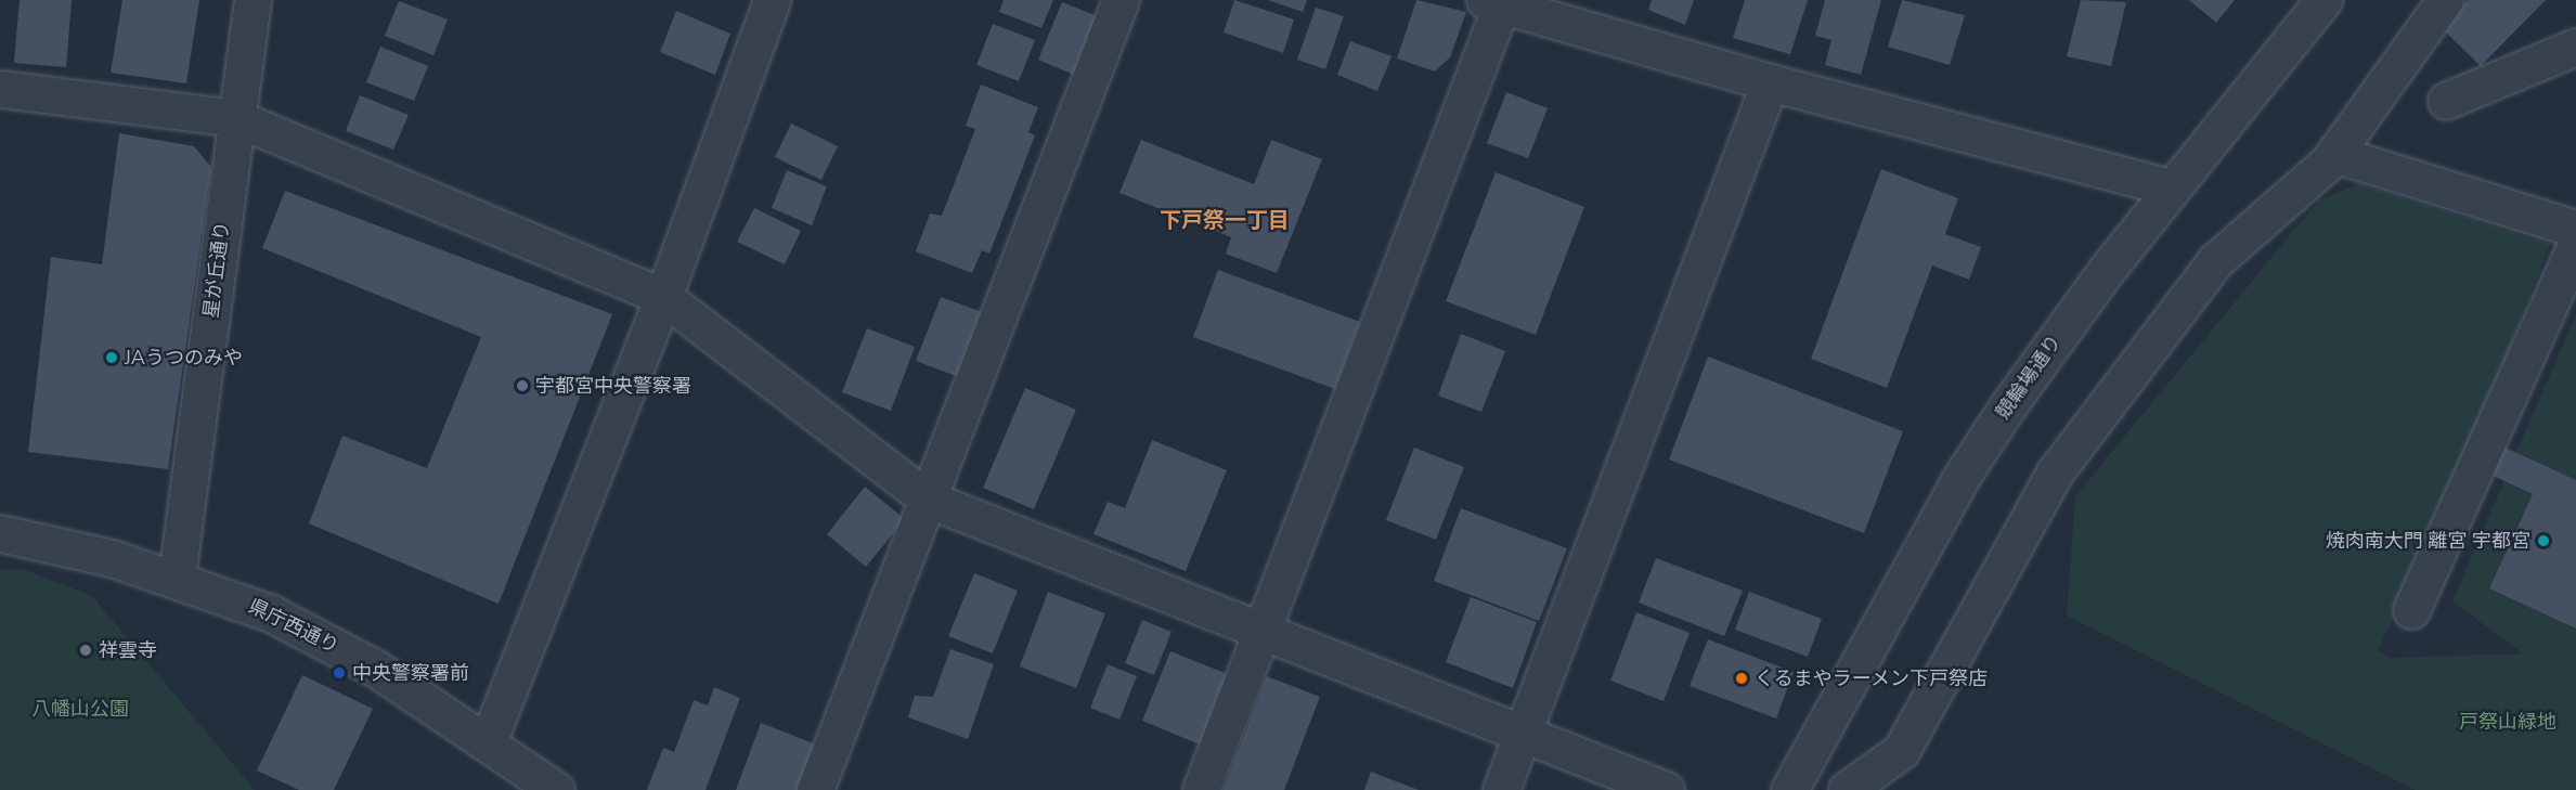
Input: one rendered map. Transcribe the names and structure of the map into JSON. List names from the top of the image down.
{
  "streets": {
    "street": ["星が丘通り", "競輪場通り", "県庁西通り"]
  },
  "crossings": [
    ["星が丘通り", "県庁西通り"]
  ],
  "districts": ["下戸祭一丁目"],
  "parks": ["八幡山公園", "戸祭山緑地"],
  "places": [
    "JAうつのみや",
    "宇都宮中央警察署",
    "焼肉南大門 離宮 宇都宮",
    "祥雲寺",
    "中央警察署前",
    "くるまやラーメン下戸祭店"
  ]
}
